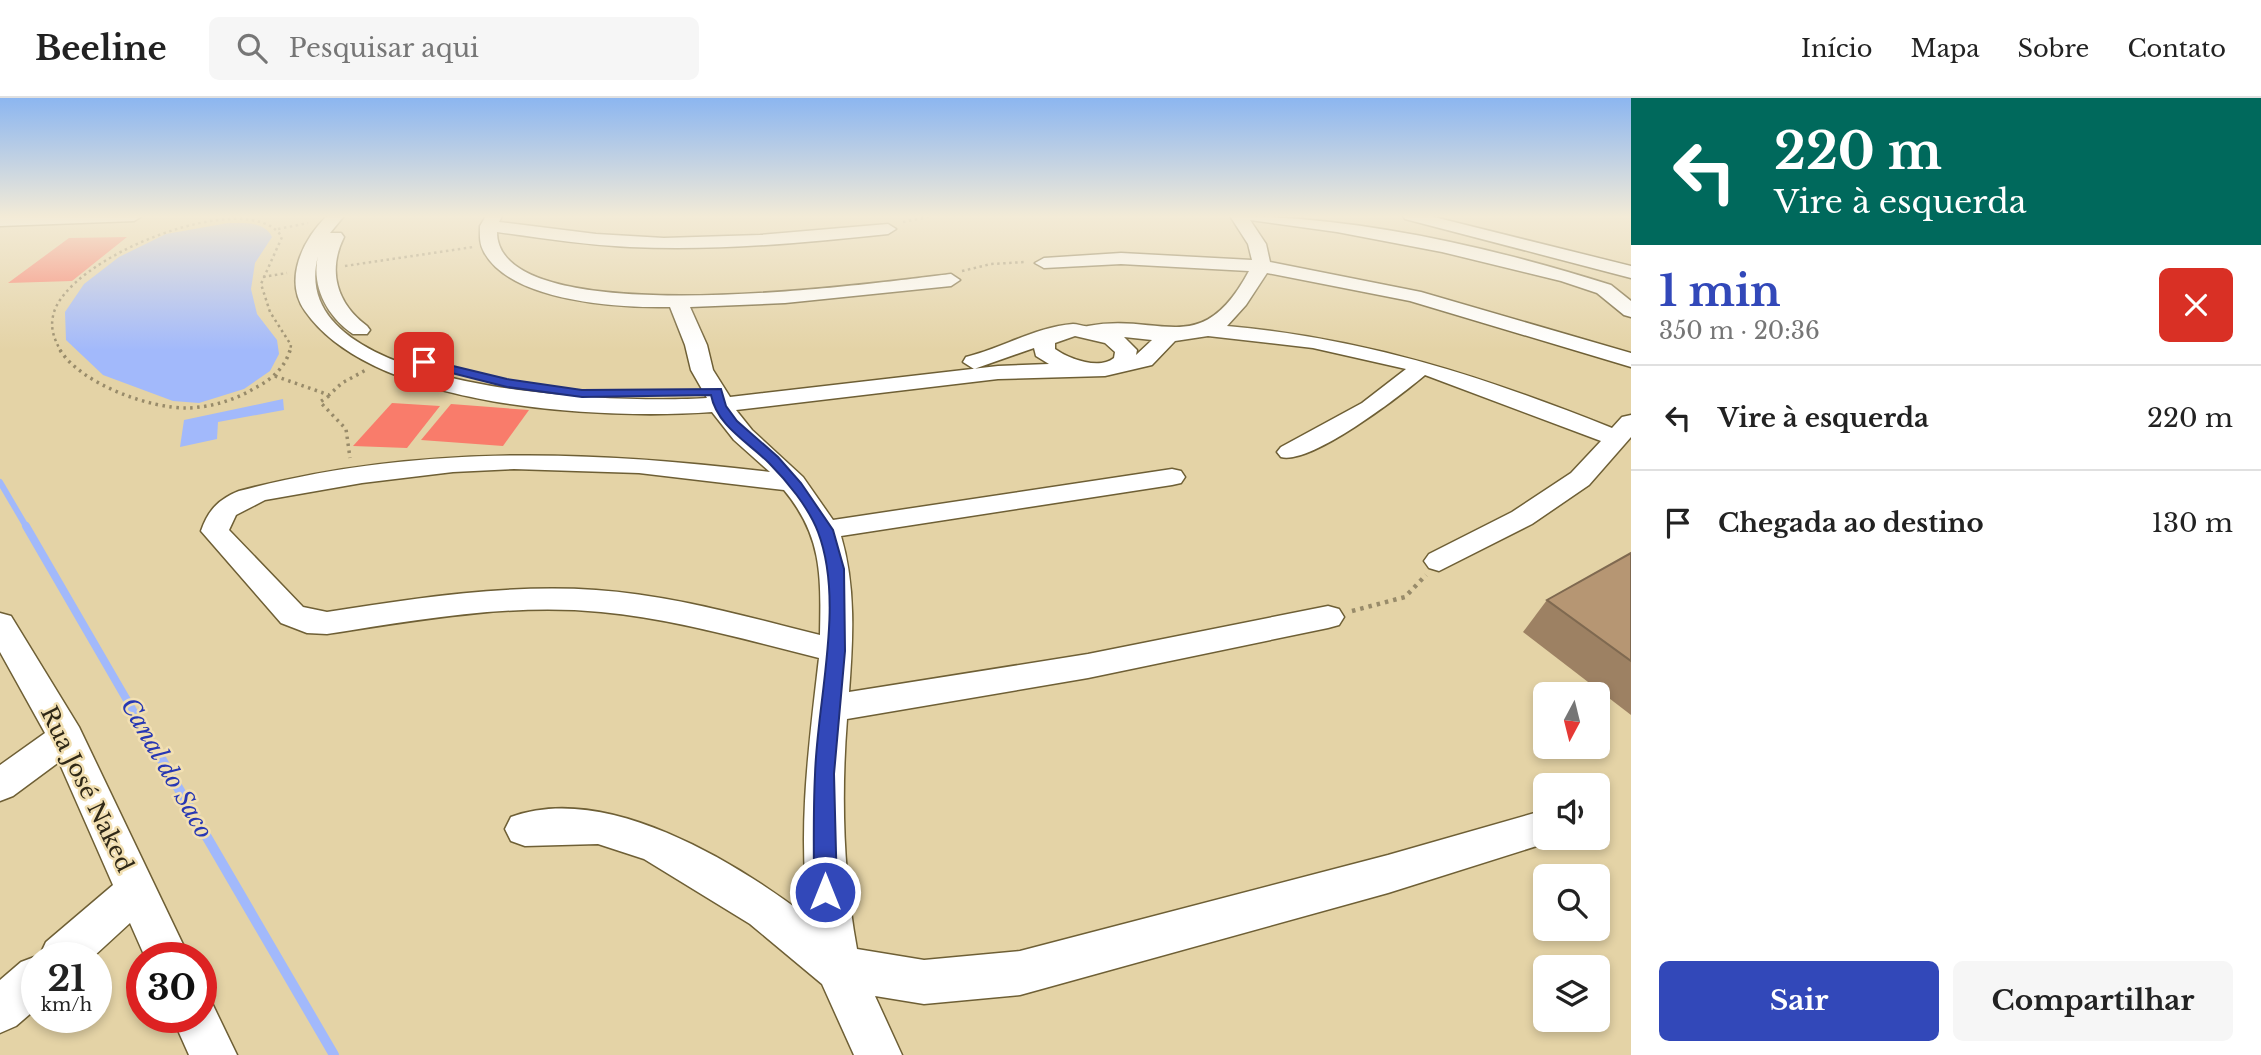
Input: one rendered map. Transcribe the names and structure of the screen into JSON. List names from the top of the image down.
{
  "streets": {
    "street": ["Rua José Naked"]
  },
  "water": ["Canal do Saco"],
  "north": "bottom",
  "page": {
    "header": "Beeline",
    "search": "Pesquisar aqui",
    "nav": [
      "Início",
      "Mapa",
      "Sobre",
      "Contato"
    ],
    "turn": ["220 m", "Vire à esquerda"],
    "heading": ["1 min", "350 m · 20:36"],
    "list": [
      {
        "name": "Vire à esquerda",
        "value": "220 m"
      },
      {
        "name": "Chegada ao destino",
        "value": "130 m"
      }
    ],
    "speed": "21 km/h",
    "limit": "30",
    "buttons": ["Sair", "Compartilhar"]
  }
}
